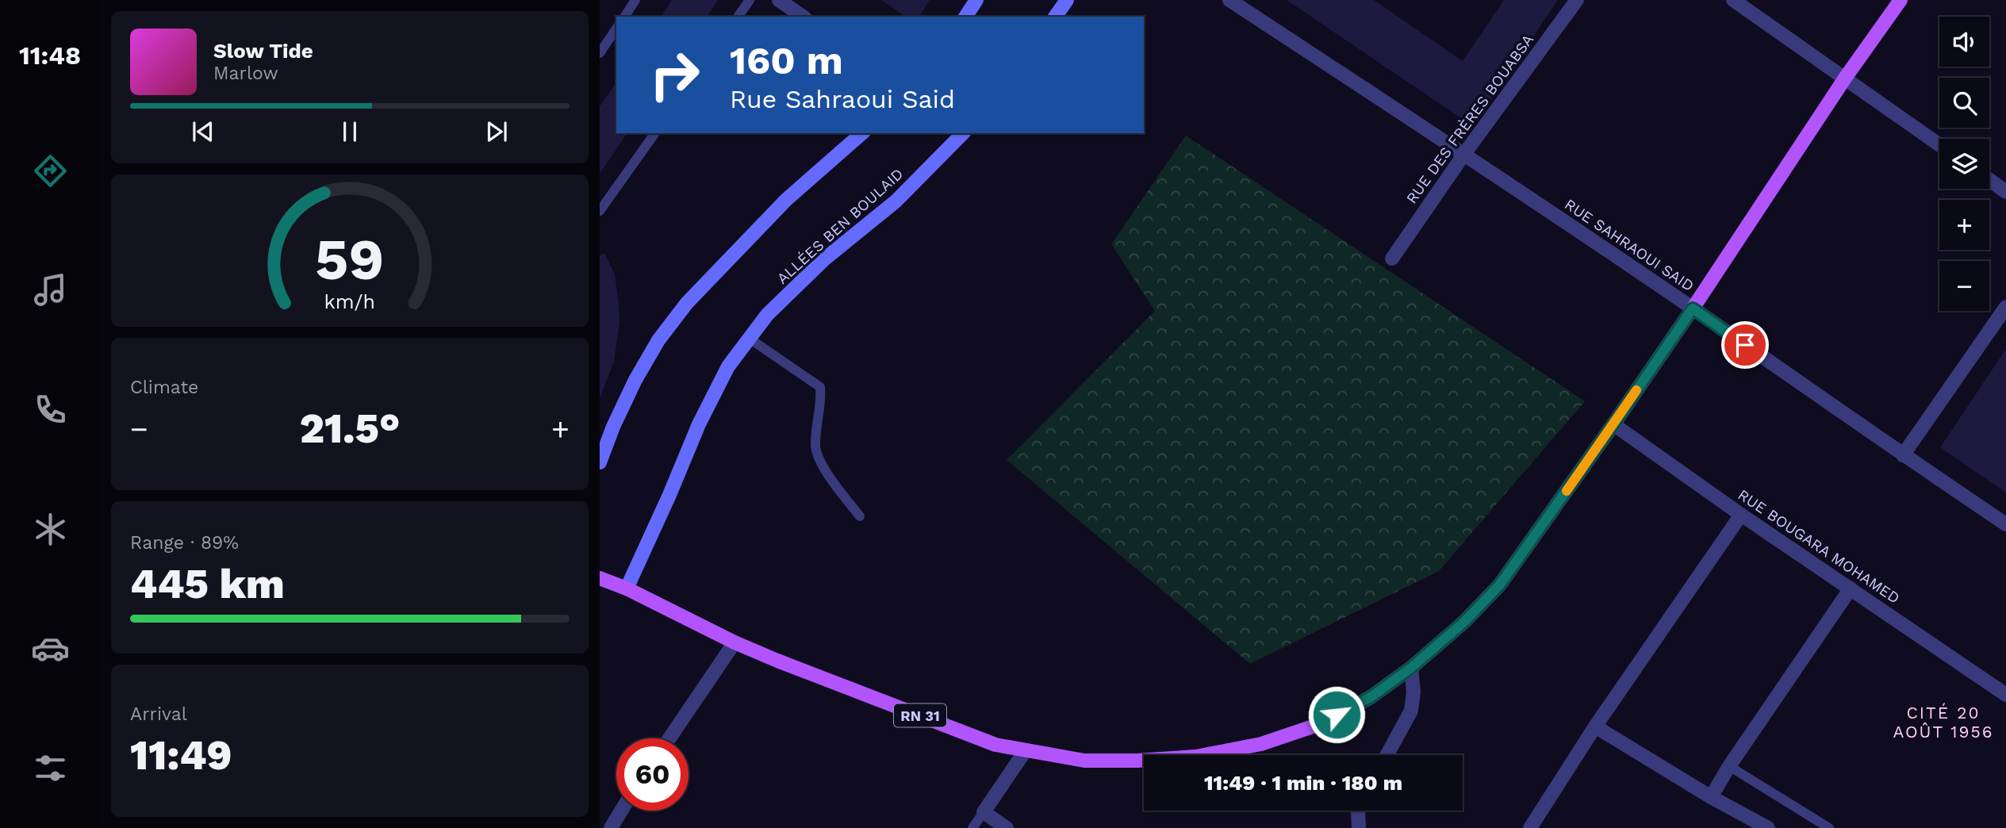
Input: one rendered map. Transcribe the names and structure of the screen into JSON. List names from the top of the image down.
{
  "streets": {
    "main road": ["ALLÉES BEN BOULAID", "RN 31"],
    "street": ["RUE DES FRÈRES BOUABSA", "RUE SAHRAOUI SAID", "RUE BOUGARA MOHAMED"]
  },
  "crossings": [
    ["RUE DES FRÈRES BOUABSA", "RUE SAHRAOUI SAID"],
    ["ALLÉES BEN BOULAID", "RN 31"],
    ["RUE SAHRAOUI SAID", "RN 31"],
    ["RUE BOUGARA MOHAMED", "RN 31"]
  ],
  "districts": ["CITÉ 20 AOÛT 1956"],
  "page": {
    "tabs": "11:48",
    "map_buttons": ["+", "−"],
    "turn": ["160 m", "Rue Sahraoui Said"],
    "song": ["Slow Tide", "Marlow"],
    "tile": [
      "Climate",
      ["Range · 89%", "445 km"],
      ["Arrival", "11:49"]
    ],
    "heat": ["−", "21.5°", "+"],
    "limit": "60",
    "trip": "11:49 · 1 min · 180 m",
    "gauge": ["59", "km/h"]
  }
}
